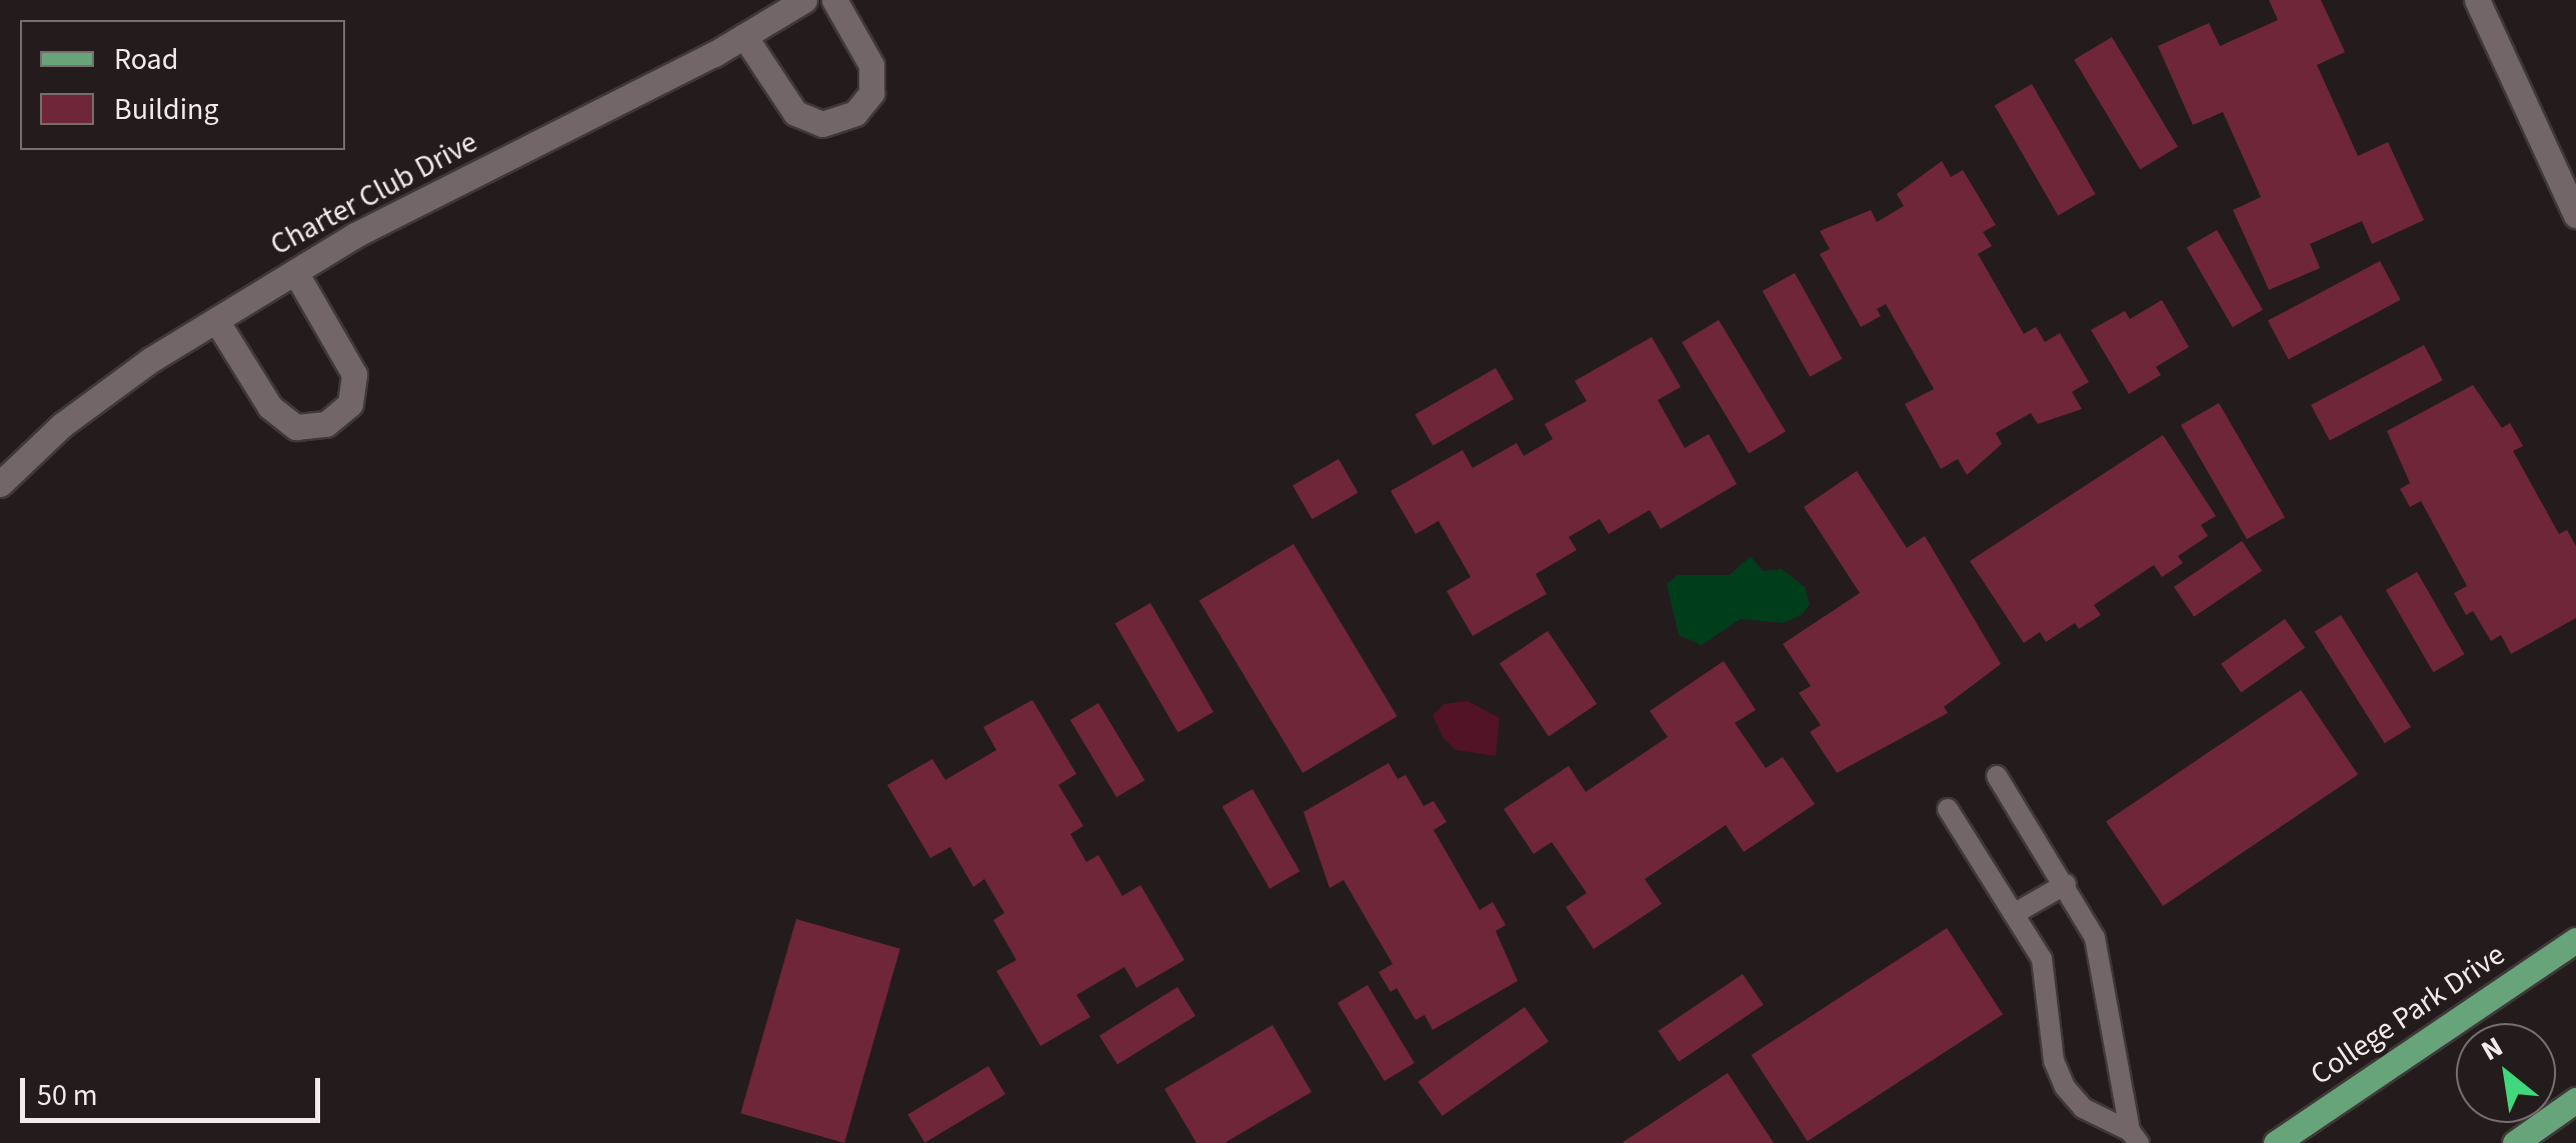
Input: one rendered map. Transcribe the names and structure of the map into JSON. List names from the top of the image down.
{
  "streets": {
    "main road": ["College Park Drive"],
    "street": ["Charter Club Drive"]
  },
  "legend": ["Road", "Building"],
  "scale_bar": "50 m",
  "north": "top left"
}
